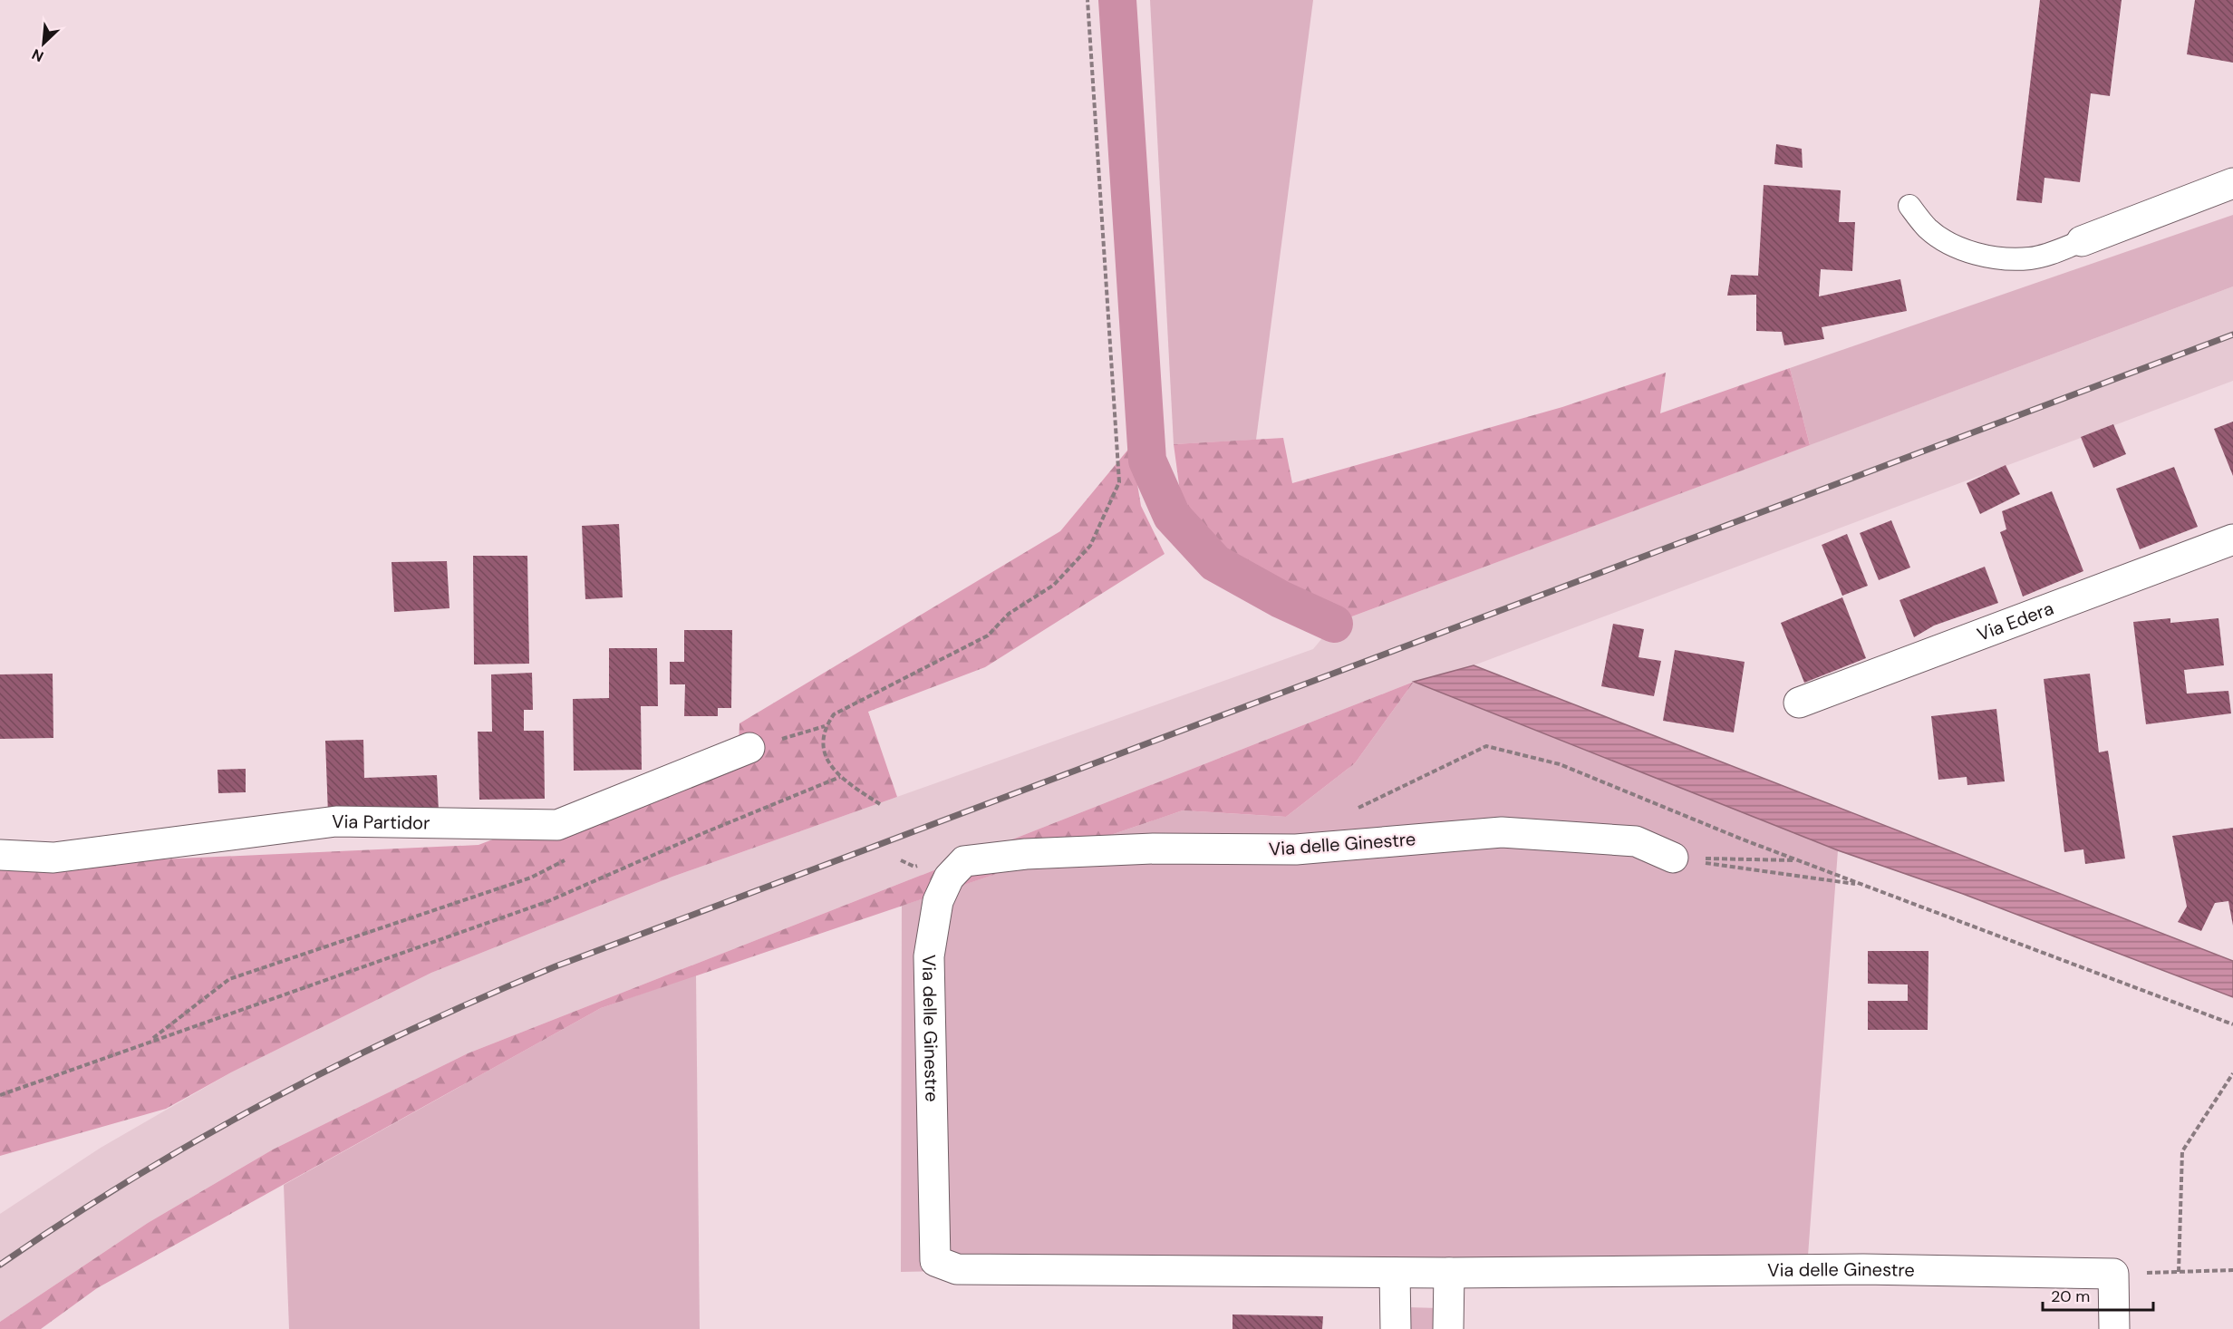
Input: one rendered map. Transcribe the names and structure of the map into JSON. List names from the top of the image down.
{
  "streets": {
    "street": ["Via Edera", "Via Partidor", "Via delle Ginestre"]
  },
  "scale_bar": "20 m",
  "north": "bottom left"
}
